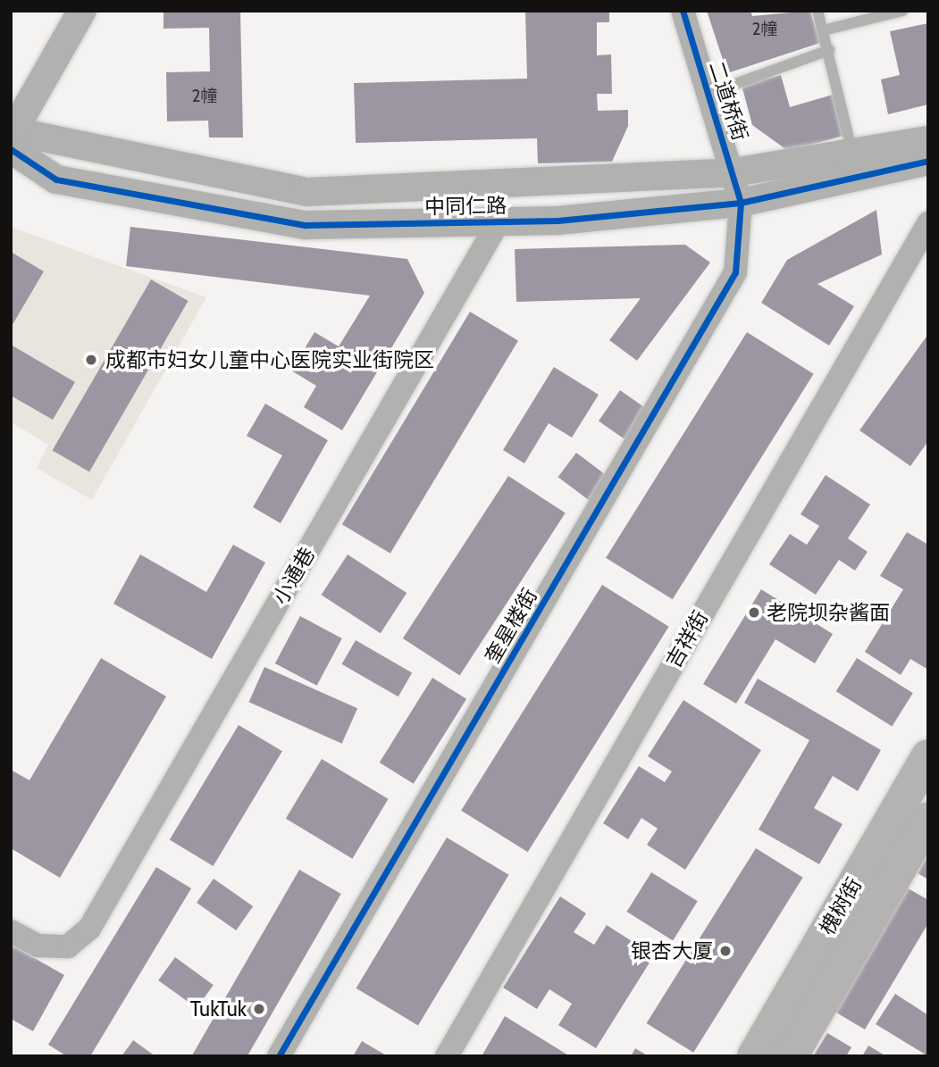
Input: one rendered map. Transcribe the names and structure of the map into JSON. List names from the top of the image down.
{
  "streets": {
    "main road": ["槐树街"],
    "street": [
      "二道桥街",
      "中同仁路",
      "小通巷",
      "奎星楼街",
      "吉祥街"
    ]
  },
  "crossings": [
    ["二道桥街", "中同仁路"],
    ["二道桥街", "奎星楼街"],
    ["中同仁路", "小通巷"],
    ["中同仁路", "奎星楼街"]
  ],
  "places": [
    "成都市妇女儿童中心医院实业街院区",
    "老院坝杂酱面",
    "银杏大厦",
    "TukTuk"
  ],
  "house_numbers": ["2幢", "2幢"]
}
